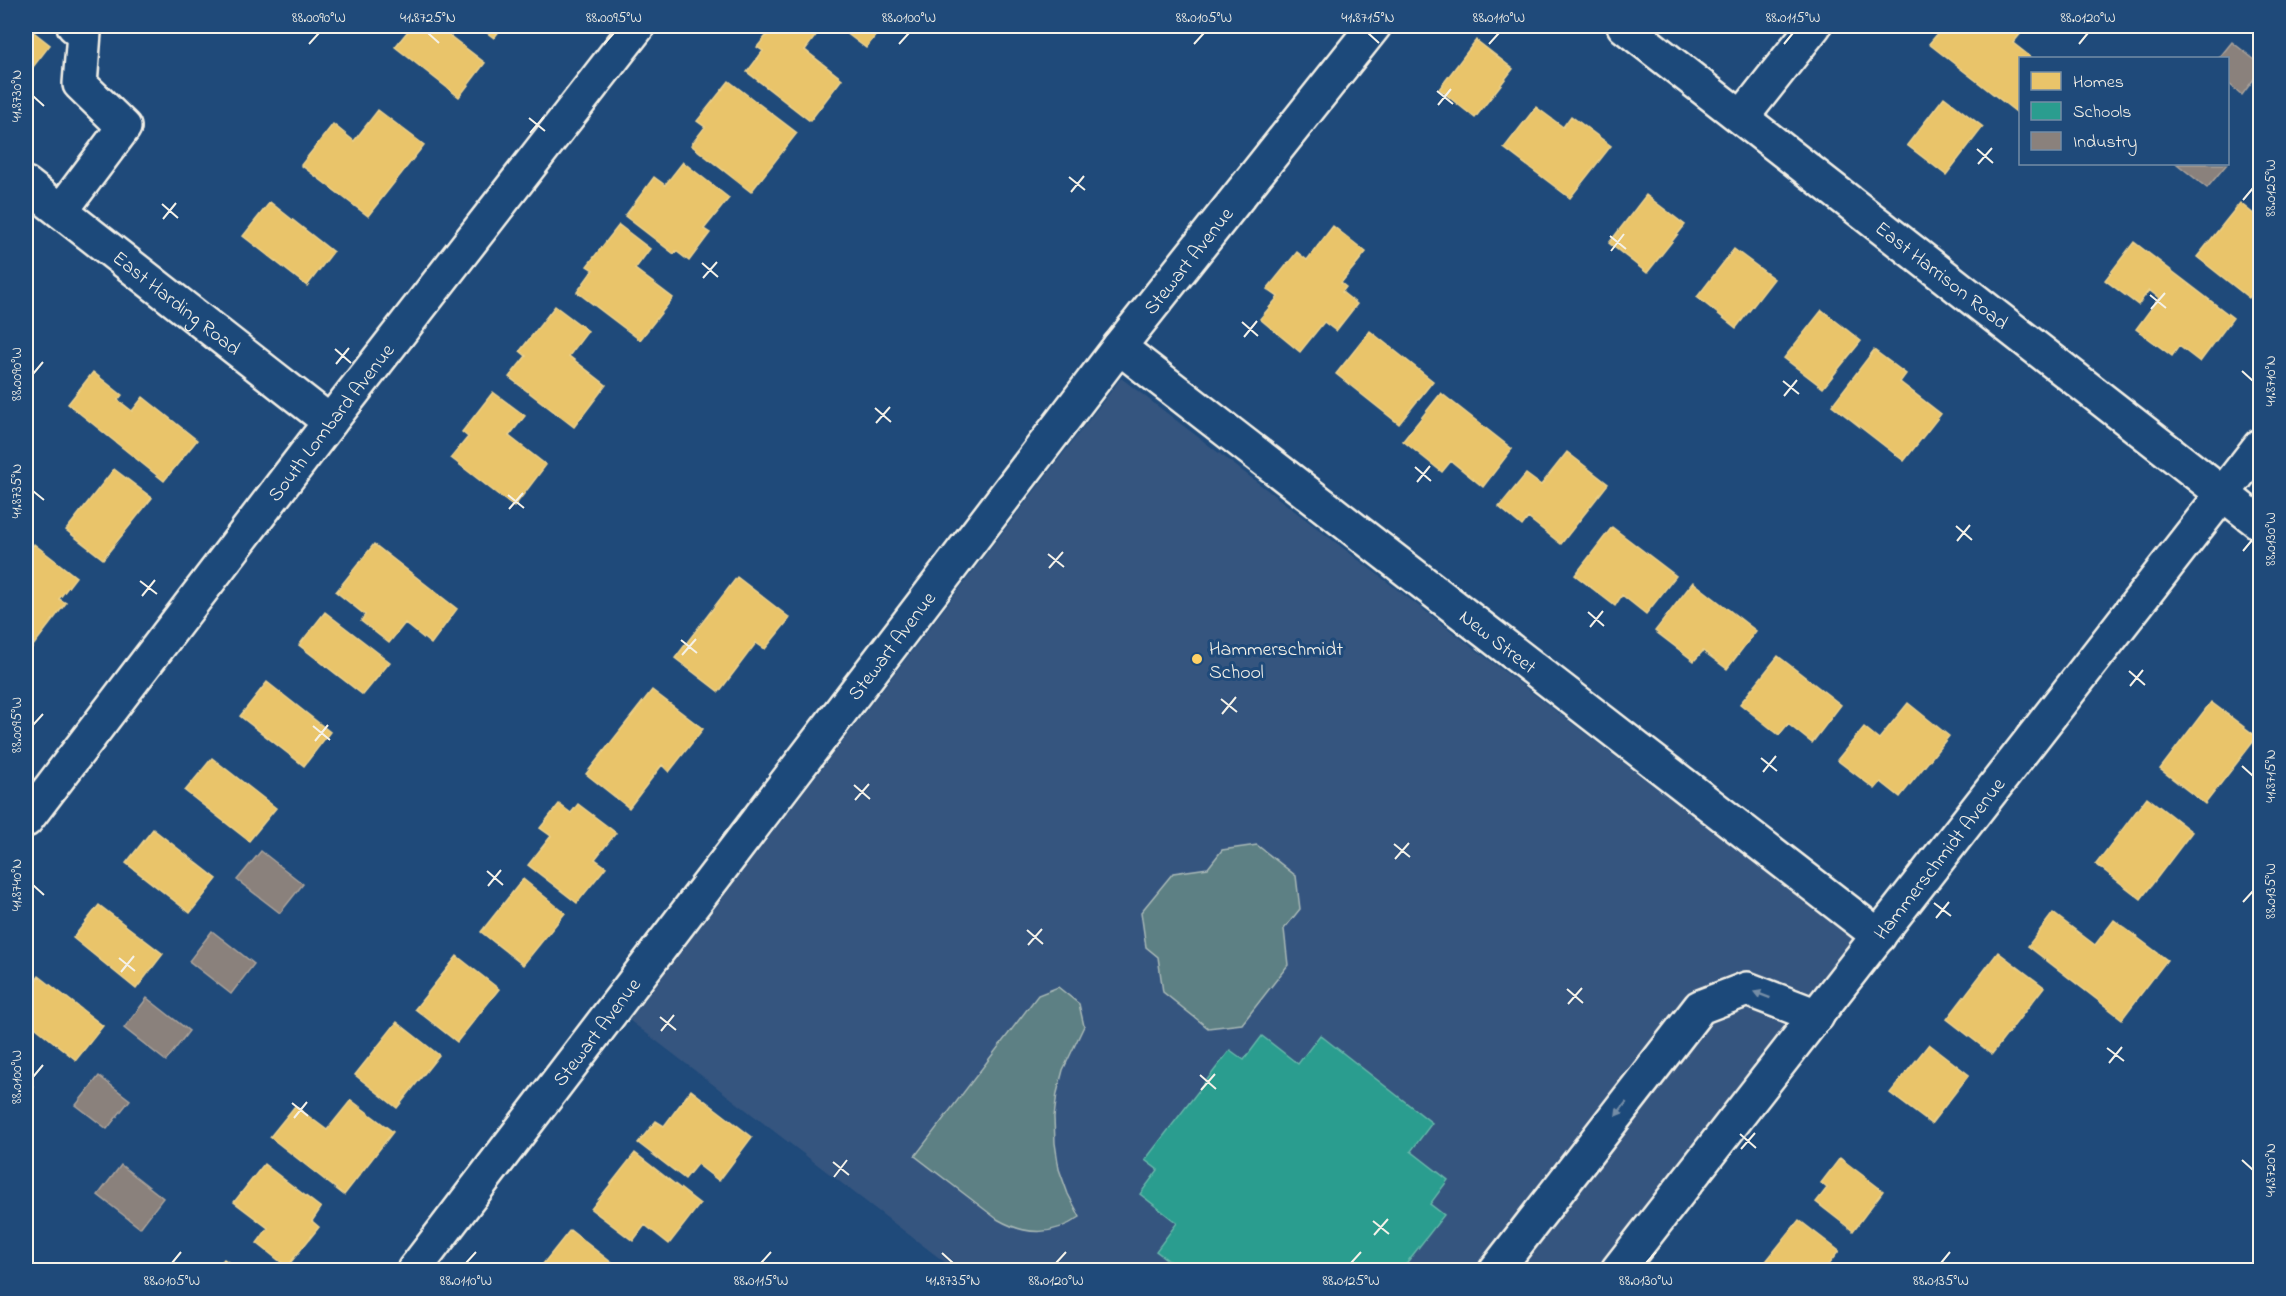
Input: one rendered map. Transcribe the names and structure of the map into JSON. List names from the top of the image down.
{
  "streets": {
    "street": [
      "Stewart Avenue",
      "East Harrison Road",
      "East Harding Road",
      "South Lombard Avenue",
      "New Street",
      "Hammerschmidt Avenue"
    ]
  },
  "crossings": [
    ["Stewart Avenue", "New Street"],
    ["East Harrison Road", "Hammerschmidt Avenue"],
    ["East Harding Road", "South Lombard Avenue"],
    ["New Street", "Hammerschmidt Avenue"]
  ],
  "places": ["Hammerschmidt School"],
  "legend": ["Homes", "Schools", "Industry"],
  "coordinates": [
    "88.0090°W",
    "41.8725°N",
    "88.0095°W",
    "88.0100°W",
    "88.0105°W",
    "41.8715°N",
    "88.0110°W",
    "88.0115°W",
    "88.0120°W",
    "41.8730°N",
    "88.0125°W",
    "41.8710°N",
    "41.8735°N",
    "88.0130°W",
    "41.8740°N",
    "88.0135°W",
    "41.8720°N"
  ]
}
